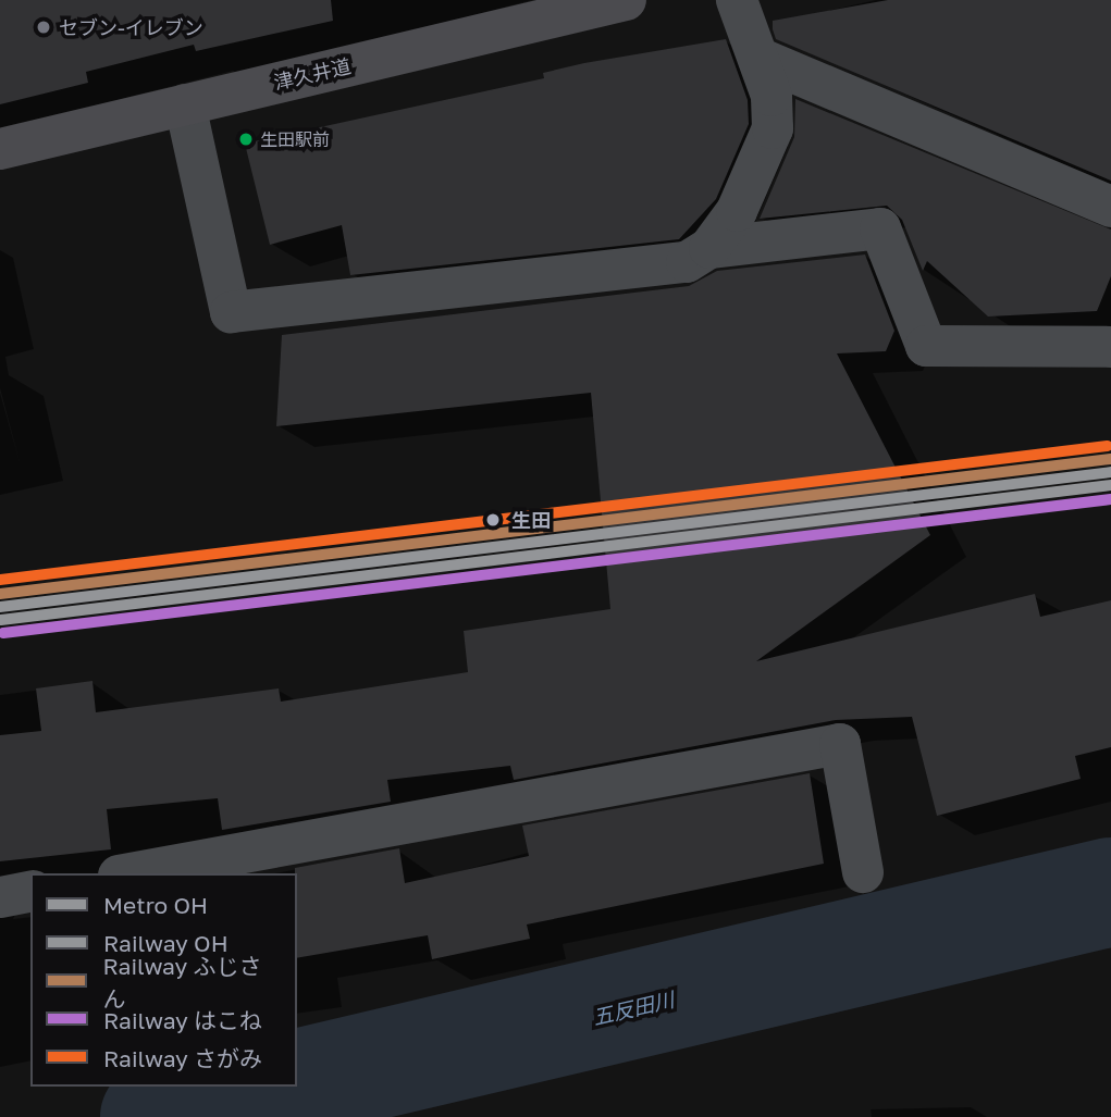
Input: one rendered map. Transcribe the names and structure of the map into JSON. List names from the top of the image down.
{
  "streets": {
    "main road": ["津久井道"]
  },
  "water": ["五反田川"],
  "places": ["セブン-イレブン", "生田駅前", "生田"],
  "lines": [
    "rail line さがみ",
    "rail line ふじさん",
    "metro line OH",
    "rail line OH",
    "rail line はこね"
  ],
  "legend": [
    "Metro OH",
    "Railway OH",
    "Railway ふじさん",
    "Railway はこね",
    "Railway さがみ"
  ]
}
